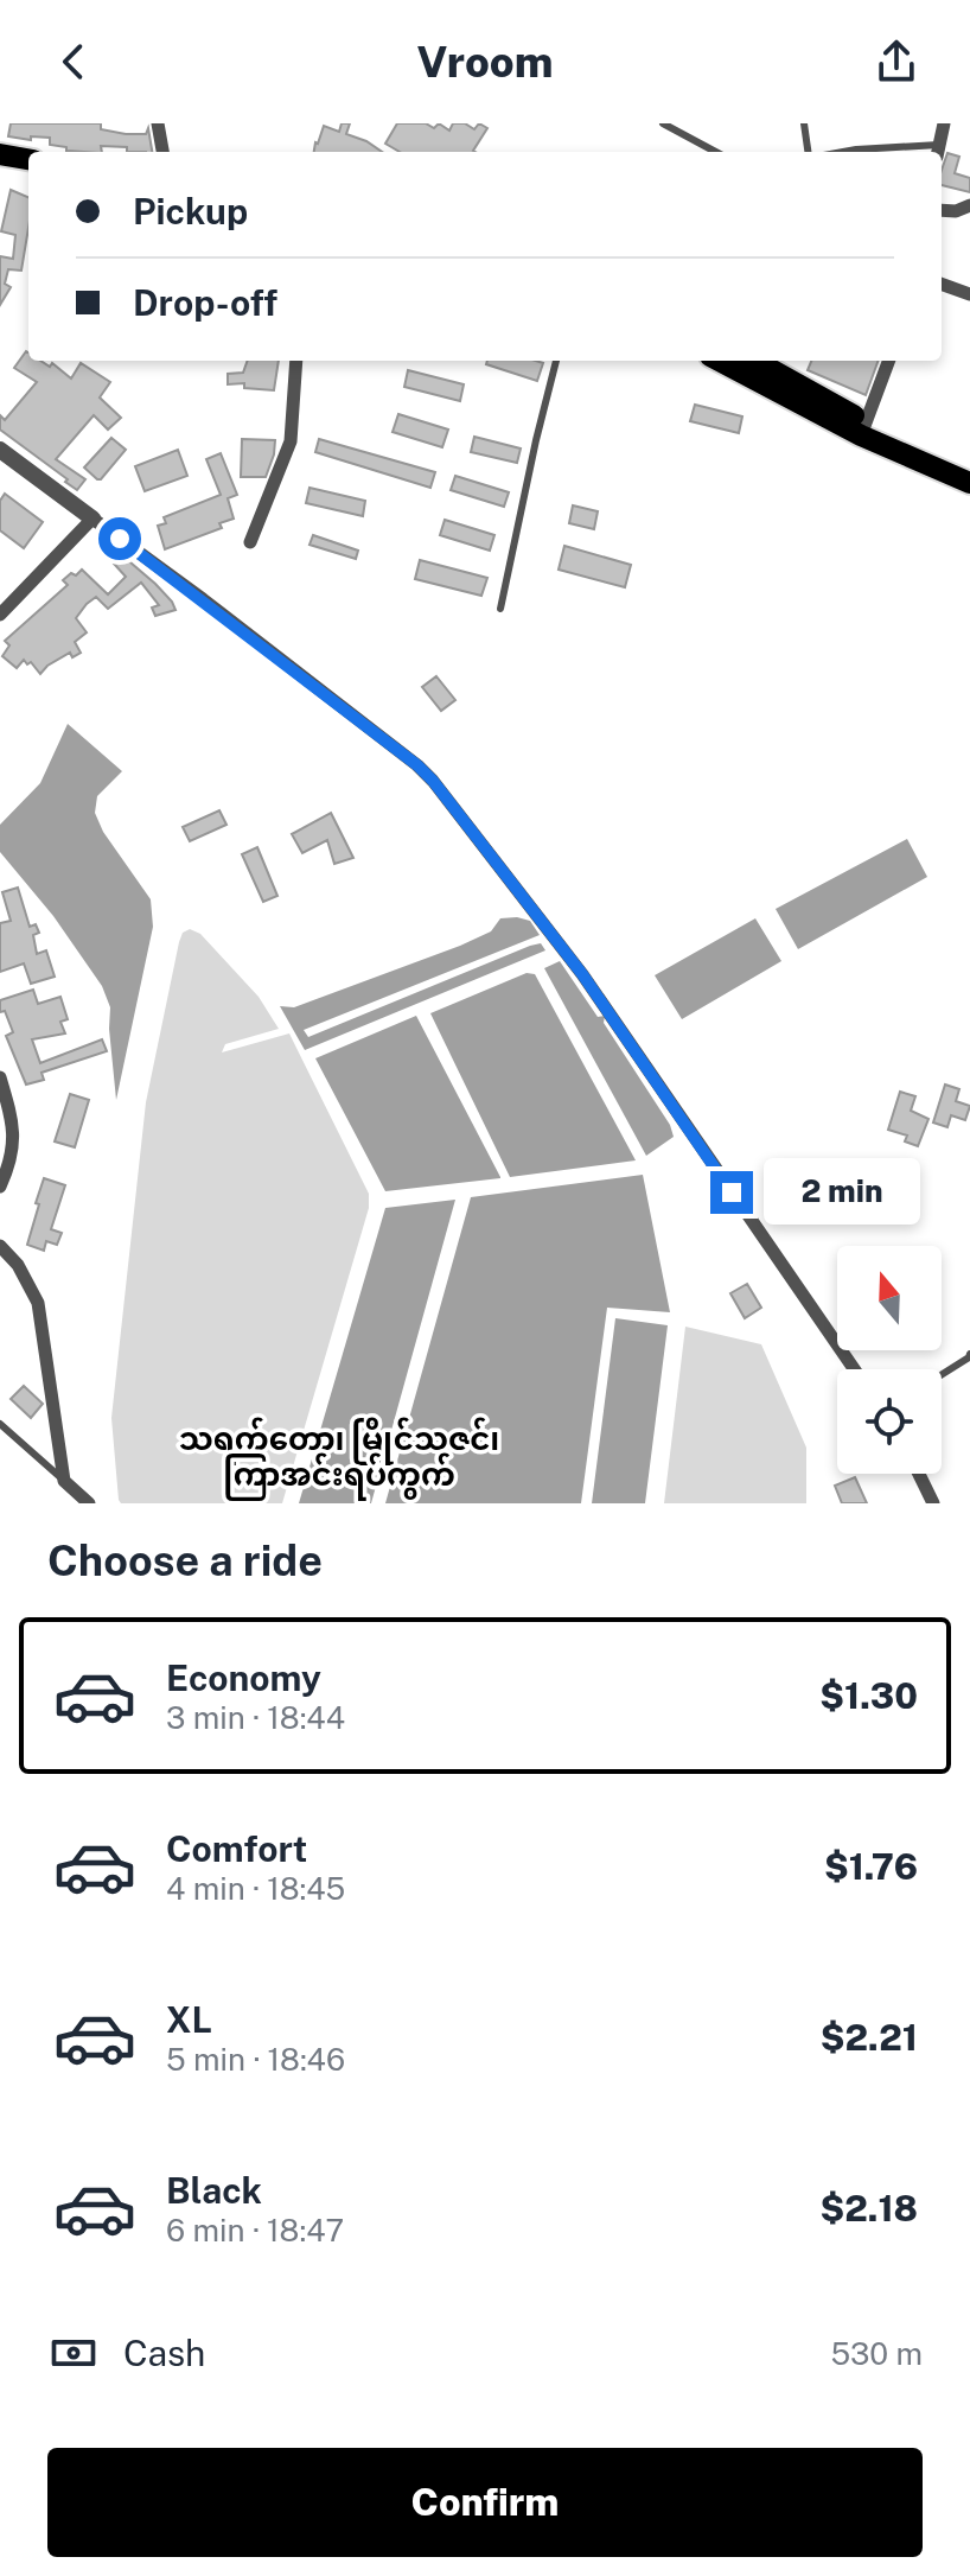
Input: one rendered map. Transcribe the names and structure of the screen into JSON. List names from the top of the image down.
{
  "districts": ["သရက်တော၊ မြိုင်သဇင်၊ ကြာအင်းရပ်ကွက်"],
  "north": "top",
  "page": {
    "header": "Vroom",
    "banner": ["Pickup", "Drop-off"],
    "bubble": "2 min",
    "heading": "Choose a ride",
    "list": [
      {
        "name": "Economy",
        "note": "3 min · 18:44",
        "value": "$1.30"
      },
      {
        "name": "Comfort",
        "note": "4 min · 18:45",
        "value": "$1.76"
      },
      {
        "name": "XL",
        "note": "5 min · 18:46",
        "value": "$2.21"
      },
      {
        "name": "Black",
        "note": "6 min · 18:47",
        "value": "$2.18"
      }
    ],
    "pay": ["Cash", "530 m"],
    "buttons": "Confirm"
  }
}
